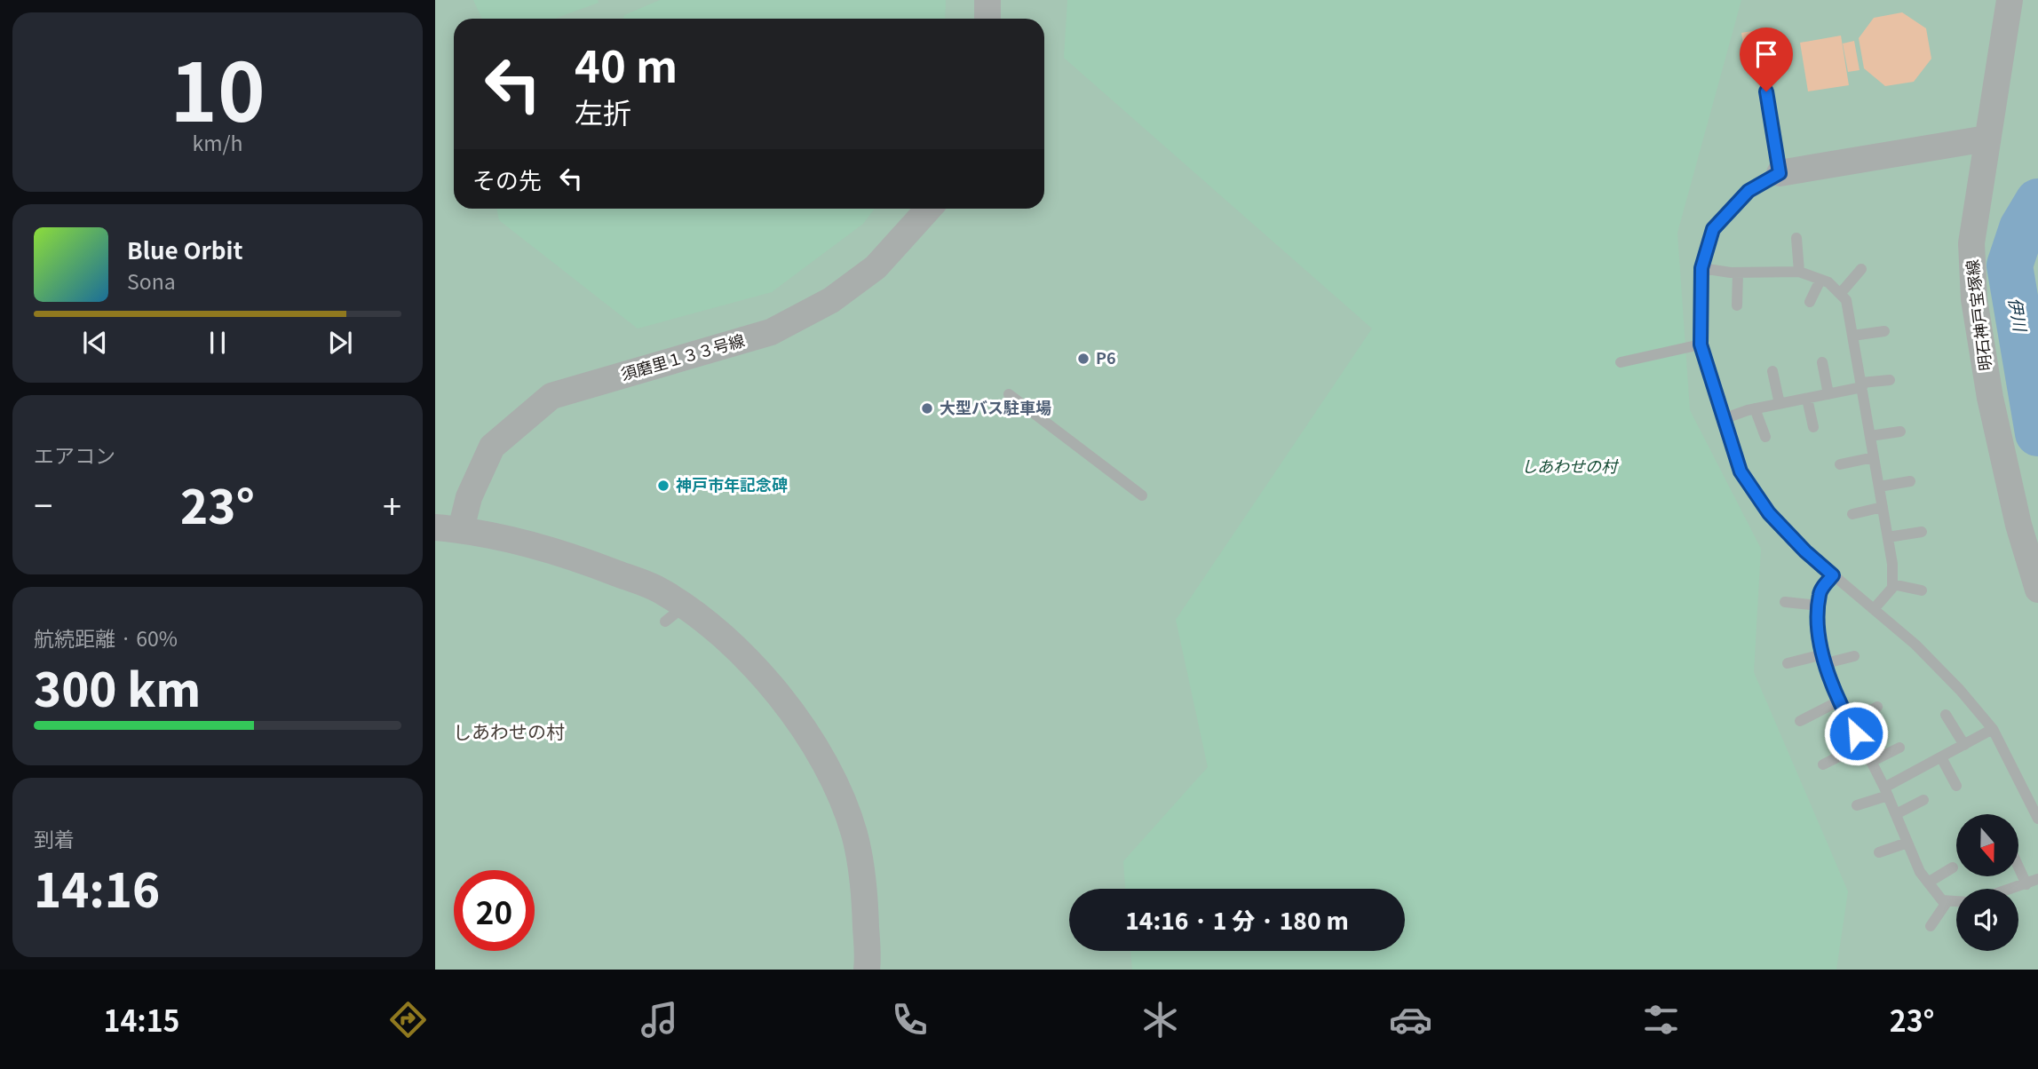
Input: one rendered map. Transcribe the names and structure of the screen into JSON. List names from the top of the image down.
{
  "streets": {
    "street": ["明石神戸宝塚線", "須磨里１３３号線"]
  },
  "districts": ["しあわせの村"],
  "water": ["伊川"],
  "parks": ["しあわせの村"],
  "places": ["P6", "大型バス駐車場", "神戸市年記念碑"],
  "north": "bottom",
  "page": {
    "tile": [
      ["10", "km/h"],
      "エアコン",
      ["航続距離 · 60%", "300 km"],
      ["到着", "14:16"]
    ],
    "turn": ["40 m", "左折"],
    "then": "その先",
    "song": ["Blue Orbit", "Sona"],
    "heat": ["−", "23°", "+"],
    "limit": "20",
    "trip": "14:16 · 1 分 · 180 m",
    "tabs": ["14:15", "23°"]
  }
}
